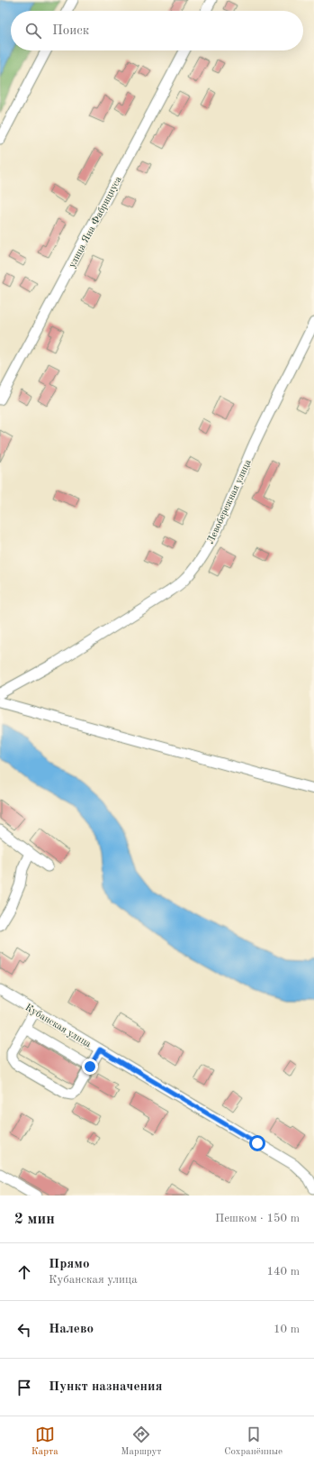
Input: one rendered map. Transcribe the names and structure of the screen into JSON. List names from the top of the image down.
{
  "streets": {
    "street": ["улица Яна Фабрициуса", "Левобережная улица", "Кубанская улица"]
  },
  "page": {
    "search": "Поиск",
    "heading": ["2 мин", "Пешком · 150 m"],
    "list": [
      ["Прямо", "Кубанская улица", "140 m"],
      ["Налево", "10 m"],
      "Пункт назначения"
    ],
    "nav": ["Карта", "Маршрут", "Сохранённые"]
  }
}
